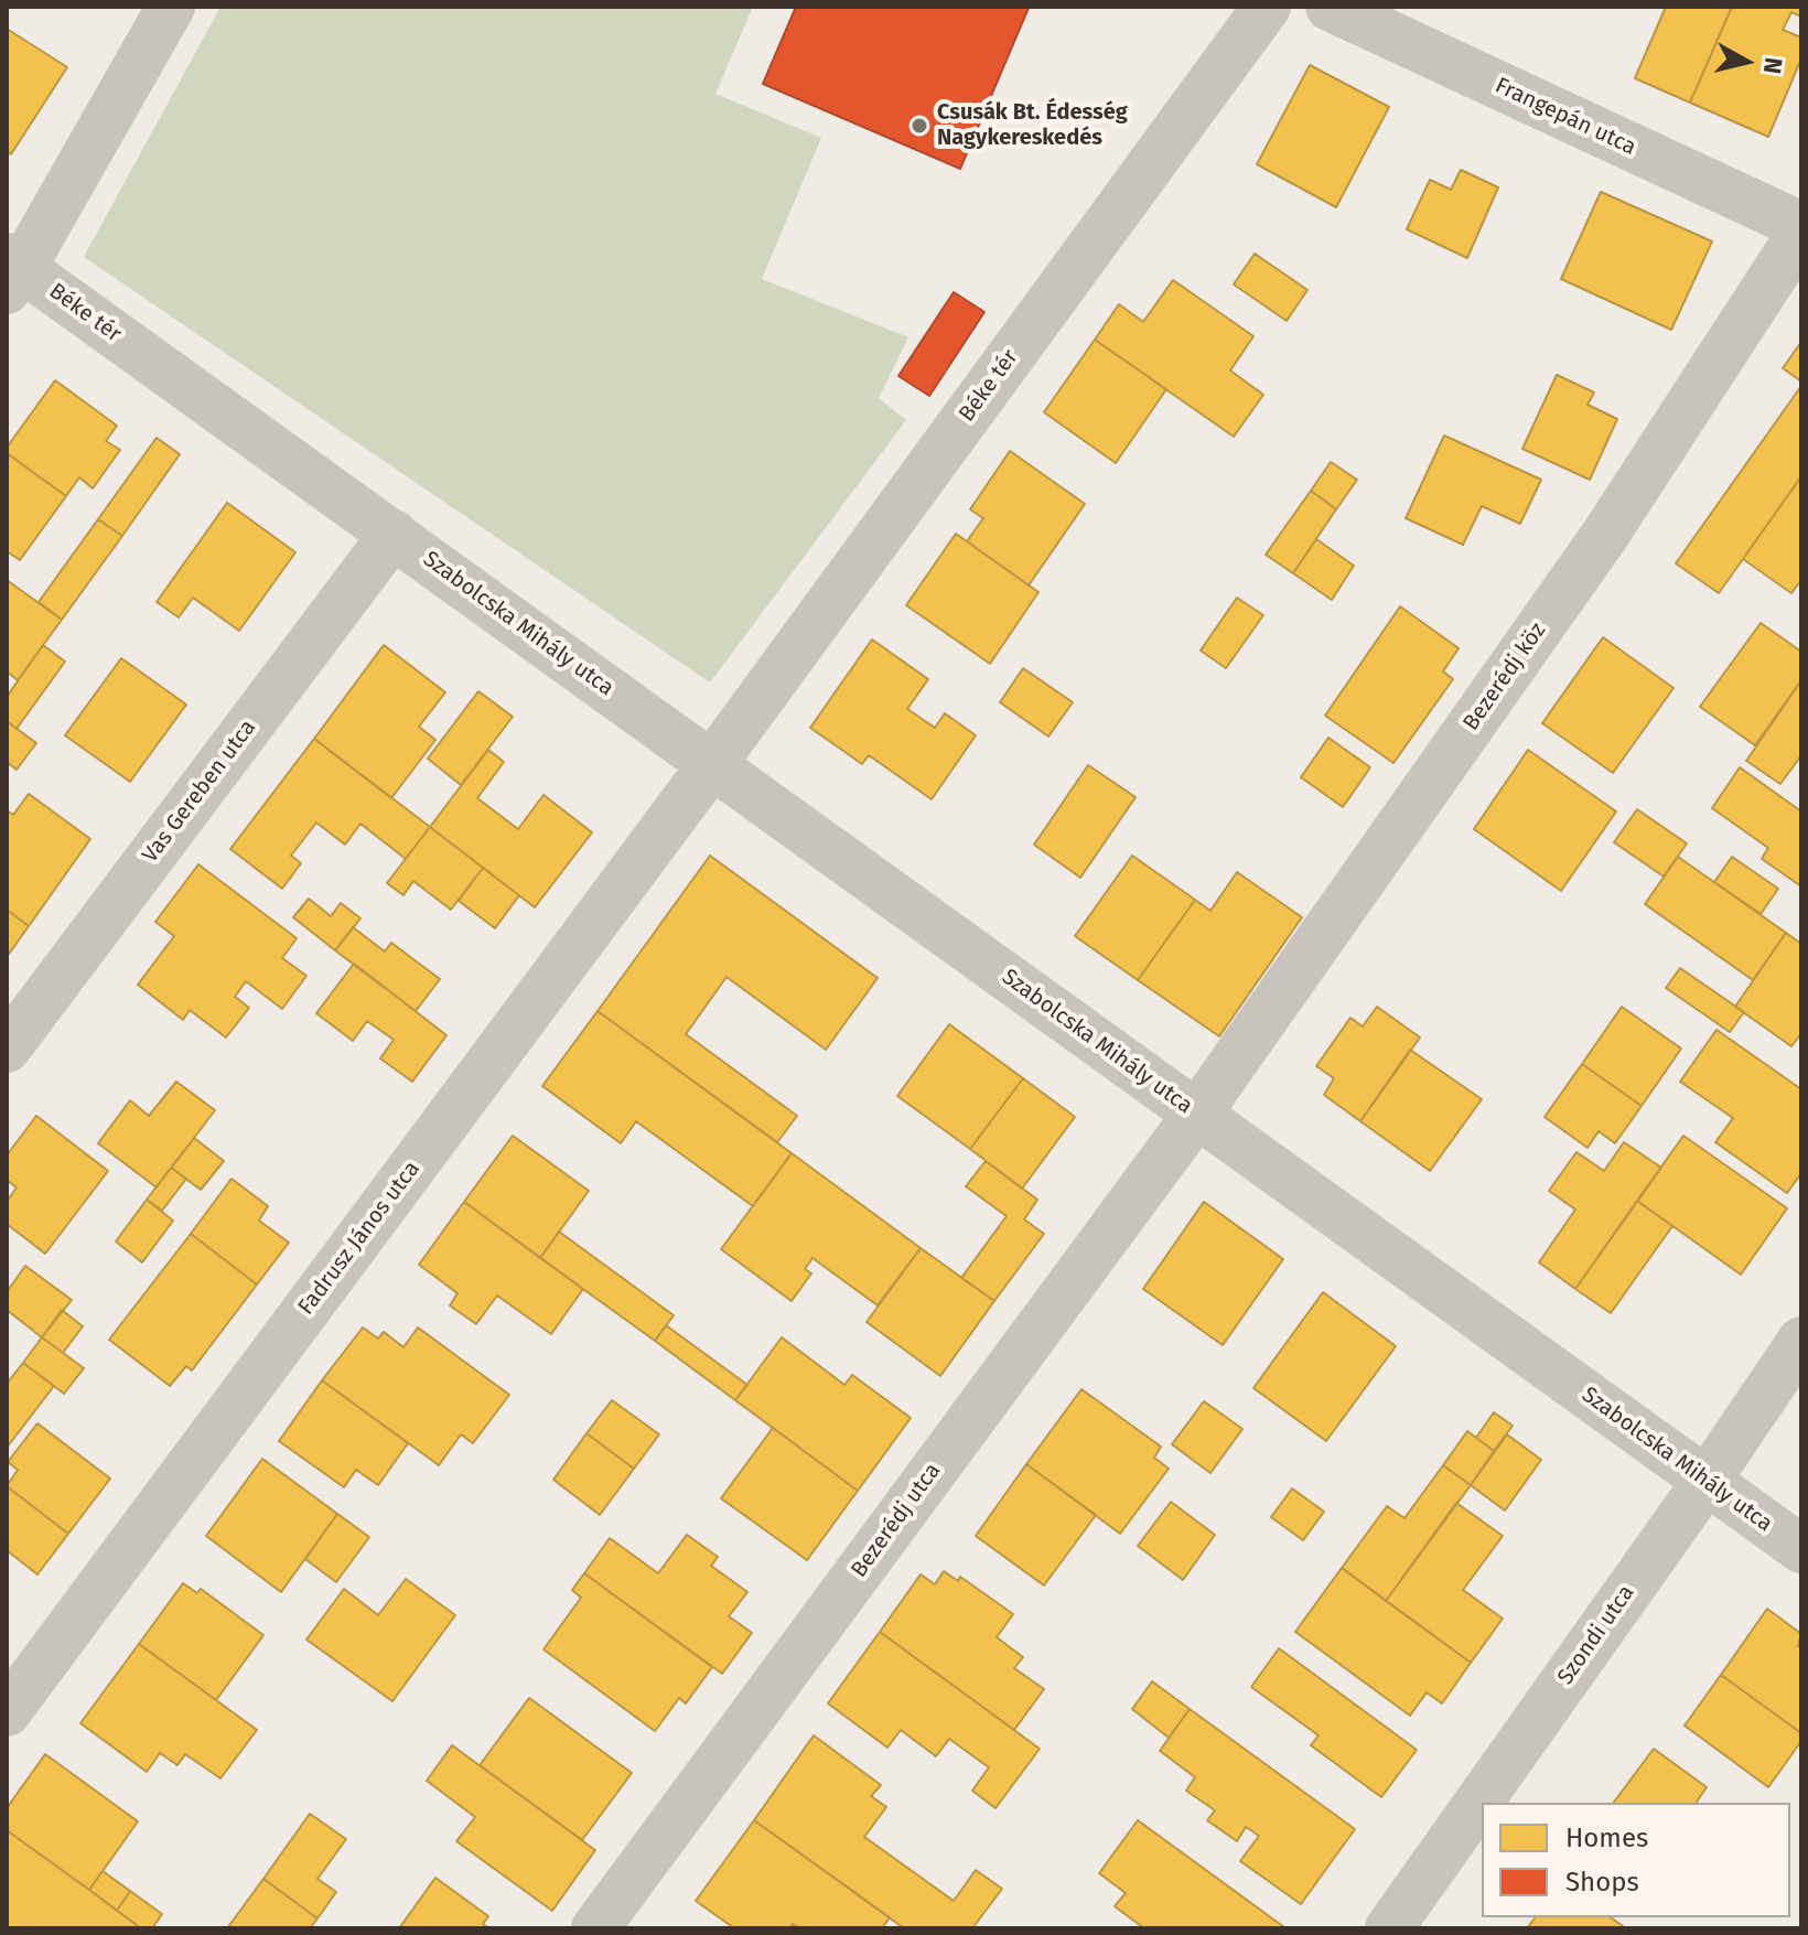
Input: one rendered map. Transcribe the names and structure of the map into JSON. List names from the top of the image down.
{
  "streets": {
    "street": [
      "Frangepán utca",
      "Béke tér",
      "Szabolcska Mihály utca",
      "Bezerédj köz",
      "Vas Gereben utca",
      "Fadrusz János utca",
      "Bezerédj utca",
      "Szondi utca"
    ]
  },
  "crossings": [
    ["Frangepán utca", "Bezerédj köz"],
    ["Béke tér", "Szabolcska Mihály utca"],
    ["Béke tér", "Vas Gereben utca"],
    ["Béke tér", "Fadrusz János utca"],
    ["Szabolcska Mihály utca", "Bezerédj köz"],
    ["Szabolcska Mihály utca", "Vas Gereben utca"],
    ["Szabolcska Mihály utca", "Fadrusz János utca"],
    ["Szabolcska Mihály utca", "Bezerédj utca"],
    ["Szabolcska Mihály utca", "Szondi utca"],
    ["Bezerédj köz", "Bezerédj utca"]
  ],
  "places": ["Csusák Bt. Édesség Nagykereskedés"],
  "legend": ["Homes", "Shops"],
  "north": "right"
}
